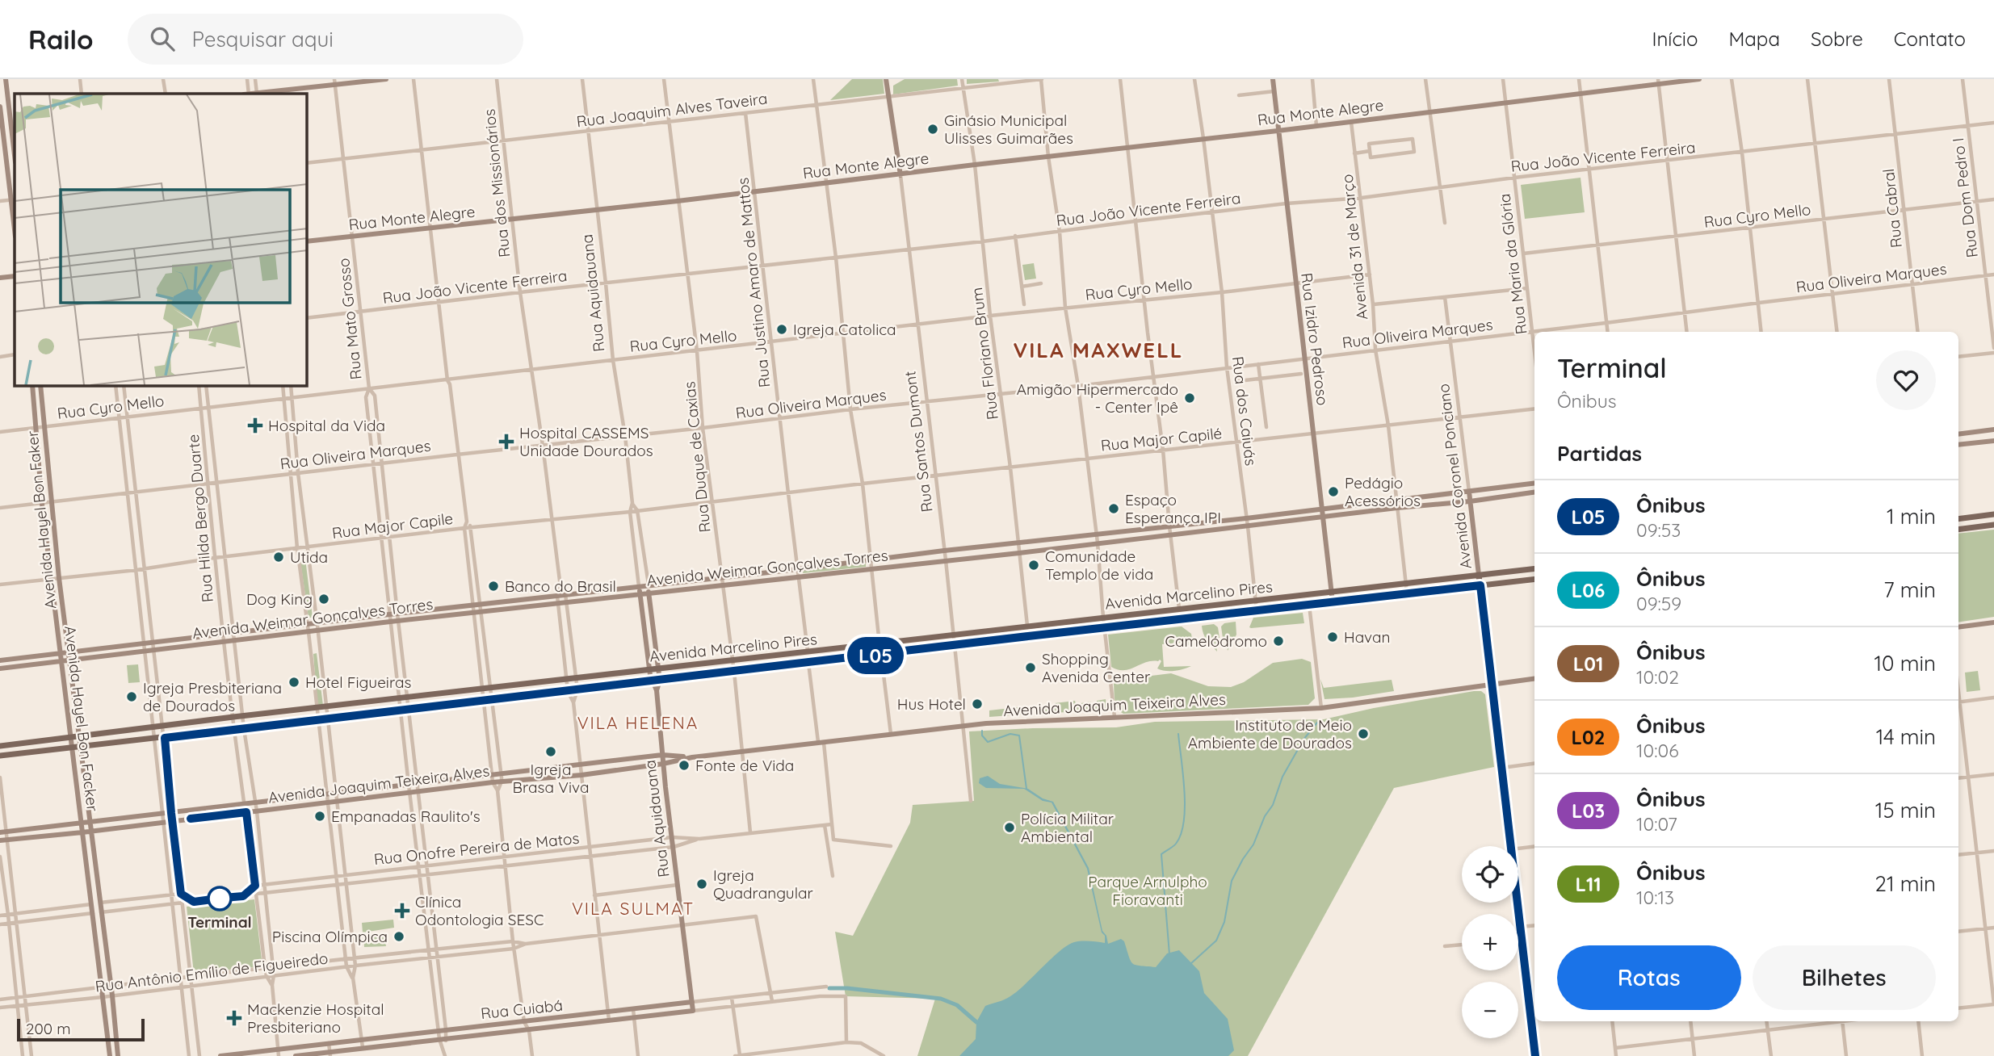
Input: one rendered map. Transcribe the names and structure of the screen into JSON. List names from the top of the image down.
{
  "streets": {
    "main road": [
      "Rua Monte Alegre",
      "Rua Aquidauana",
      "Rua Izidro Pedroso",
      "Rua Santos Dumont",
      "Avenida Coronel Ponciano",
      "Avenida Hayel Bon Faker",
      "Avenida Weimar Gonçalves Torres",
      "Avenida Marcelino Pires",
      "Avenida Joaquim Teixeira Alves",
      "Avenida Hayel Bon Facker",
      "Rua Cuiabá"
    ],
    "street": [
      "Rua Joaquim Alves Taveira",
      "Rua João Vicente Ferreira",
      "Rua dos Missionários",
      "Rua Dom Pedro I",
      "Rua Cabral",
      "Rua Cyro Mello",
      "Avenida 31 de Março",
      "Rua Maria da Glória",
      "Rua Oliveira Marques",
      "Rua Justino Amaro de Mattos",
      "Rua Mato Grosso",
      "Rua Floriano Brum",
      "Rua dos Caiuás",
      "Rua Major Capilé",
      "Rua Duque de Caxias",
      "Rua Hilda Bergo Duarte",
      "Rua Major Capile",
      "Rua Onofre Pereira de Matos",
      "Rua Antônio Emílio de Figueiredo"
    ]
  },
  "crossings": [
    ["Rua Joaquim Alves Taveira", "Rua dos Missionários"],
    ["Rua Joaquim Alves Taveira", "Rua Justino Amaro de Mattos"],
    ["Rua Joaquim Alves Taveira", "Rua Aquidauana"],
    ["Rua Joaquim Alves Taveira", "Rua Mato Grosso"],
    ["Rua Joaquim Alves Taveira", "Rua Floriano Brum"],
    ["Rua Joaquim Alves Taveira", "Rua Santos Dumont"],
    ["Rua Joaquim Alves Taveira", "Rua Duque de Caxias"],
    ["Rua Monte Alegre", "Rua dos Missionários"],
    ["Rua Monte Alegre", "Avenida 31 de Março"],
    ["Rua Monte Alegre", "Rua Maria da Glória"],
    ["Rua Monte Alegre", "Rua Justino Amaro de Mattos"],
    ["Rua Monte Alegre", "Rua Aquidauana"],
    ["Rua Monte Alegre", "Rua Mato Grosso"],
    ["Rua Monte Alegre", "Rua Izidro Pedroso"],
    ["Rua Monte Alegre", "Rua Floriano Brum"],
    ["Rua Monte Alegre", "Rua dos Caiuás"],
    ["Rua Monte Alegre", "Rua Santos Dumont"],
    ["Rua Monte Alegre", "Rua Duque de Caxias"],
    ["Rua João Vicente Ferreira", "Rua dos Missionários"],
    ["Rua João Vicente Ferreira", "Rua Dom Pedro I"],
    ["Rua João Vicente Ferreira", "Rua Cabral"],
    ["Rua João Vicente Ferreira", "Avenida 31 de Março"],
    ["Rua João Vicente Ferreira", "Rua Maria da Glória"],
    ["Rua João Vicente Ferreira", "Rua Justino Amaro de Mattos"],
    ["Rua João Vicente Ferreira", "Rua Aquidauana"],
    ["Rua João Vicente Ferreira", "Rua Mato Grosso"],
    ["Rua João Vicente Ferreira", "Rua Izidro Pedroso"],
    ["Rua João Vicente Ferreira", "Rua Floriano Brum"],
    ["Rua João Vicente Ferreira", "Rua dos Caiuás"],
    ["Rua João Vicente Ferreira", "Rua Santos Dumont"],
    ["Rua João Vicente Ferreira", "Rua Duque de Caxias"],
    ["Rua dos Missionários", "Rua Cyro Mello"],
    ["Rua dos Missionários", "Rua Oliveira Marques"],
    ["Rua dos Missionários", "Rua Major Capile"],
    ["Rua dos Missionários", "Avenida Weimar Gonçalves Torres"],
    ["Rua dos Missionários", "Avenida Marcelino Pires"],
    ["Rua dos Missionários", "Avenida Joaquim Teixeira Alves"],
    ["Rua dos Missionários", "Rua Onofre Pereira de Matos"],
    ["Rua dos Missionários", "Rua Antônio Emílio de Figueiredo"],
    ["Rua dos Missionários", "Rua Cuiabá"],
    ["Rua Dom Pedro I", "Rua Cyro Mello"],
    ["Rua Dom Pedro I", "Rua Oliveira Marques"],
    ["Rua Cabral", "Rua Cyro Mello"],
    ["Rua Cabral", "Rua Oliveira Marques"],
    ["Rua Cyro Mello", "Avenida 31 de Março"],
    ["Rua Cyro Mello", "Rua Maria da Glória"],
    ["Rua Cyro Mello", "Rua Justino Amaro de Mattos"],
    ["Rua Cyro Mello", "Rua Aquidauana"],
    ["Rua Cyro Mello", "Rua Mato Grosso"],
    ["Rua Cyro Mello", "Rua Izidro Pedroso"],
    ["Rua Cyro Mello", "Rua Floriano Brum"],
    ["Rua Cyro Mello", "Rua dos Caiuás"],
    ["Rua Cyro Mello", "Rua Santos Dumont"],
    ["Rua Cyro Mello", "Rua Duque de Caxias"],
    ["Rua Cyro Mello", "Rua Hilda Bergo Duarte"],
    ["Rua Cyro Mello", "Avenida Hayel Bon Faker"],
    ["Rua Cyro Mello", "Avenida Hayel Bon Facker"],
    ["Avenida 31 de Março", "Rua Oliveira Marques"],
    ["Avenida 31 de Março", "Rua Major Capilé"],
    ["Avenida 31 de Março", "Avenida Weimar Gonçalves Torres"],
    ["Avenida 31 de Março", "Avenida Marcelino Pires"],
    ["Rua Maria da Glória", "Rua Oliveira Marques"],
    ["Rua Oliveira Marques", "Rua Justino Amaro de Mattos"],
    ["Rua Oliveira Marques", "Rua Aquidauana"],
    ["Rua Oliveira Marques", "Rua Mato Grosso"],
    ["Rua Oliveira Marques", "Rua Izidro Pedroso"],
    ["Rua Oliveira Marques", "Rua Floriano Brum"],
    ["Rua Oliveira Marques", "Rua dos Caiuás"],
    ["Rua Oliveira Marques", "Rua Santos Dumont"],
    ["Rua Oliveira Marques", "Rua Duque de Caxias"],
    ["Rua Oliveira Marques", "Avenida Coronel Ponciano"],
    ["Rua Oliveira Marques", "Rua Hilda Bergo Duarte"],
    ["Rua Oliveira Marques", "Avenida Hayel Bon Faker"],
    ["Rua Oliveira Marques", "Avenida Hayel Bon Facker"],
    ["Rua Justino Amaro de Mattos", "Rua Major Capilé"],
    ["Rua Justino Amaro de Mattos", "Rua Major Capile"],
    ["Rua Justino Amaro de Mattos", "Avenida Weimar Gonçalves Torres"],
    ["Rua Justino Amaro de Mattos", "Avenida Marcelino Pires"],
    ["Rua Aquidauana", "Rua Major Capile"],
    ["Rua Aquidauana", "Avenida Weimar Gonçalves Torres"],
    ["Rua Aquidauana", "Avenida Marcelino Pires"],
    ["Rua Aquidauana", "Avenida Joaquim Teixeira Alves"],
    ["Rua Aquidauana", "Rua Onofre Pereira de Matos"],
    ["Rua Aquidauana", "Rua Antônio Emílio de Figueiredo"],
    ["Rua Aquidauana", "Rua Cuiabá"],
    ["Rua Mato Grosso", "Rua Major Capile"],
    ["Rua Mato Grosso", "Avenida Weimar Gonçalves Torres"],
    ["Rua Mato Grosso", "Avenida Marcelino Pires"],
    ["Rua Mato Grosso", "Avenida Joaquim Teixeira Alves"],
    ["Rua Mato Grosso", "Rua Onofre Pereira de Matos"],
    ["Rua Mato Grosso", "Rua Antônio Emílio de Figueiredo"],
    ["Rua Mato Grosso", "Rua Cuiabá"],
    ["Rua Izidro Pedroso", "Rua Major Capilé"],
    ["Rua Izidro Pedroso", "Avenida Weimar Gonçalves Torres"],
    ["Rua Izidro Pedroso", "Avenida Marcelino Pires"],
    ["Rua Floriano Brum", "Rua Major Capilé"],
    ["Rua Floriano Brum", "Avenida Weimar Gonçalves Torres"],
    ["Rua Floriano Brum", "Avenida Marcelino Pires"],
    ["Rua dos Caiuás", "Rua Major Capilé"],
    ["Rua dos Caiuás", "Avenida Weimar Gonçalves Torres"],
    ["Rua dos Caiuás", "Avenida Marcelino Pires"],
    ["Rua Major Capilé", "Rua Santos Dumont"],
    ["Rua Major Capilé", "Avenida Coronel Ponciano"],
    ["Rua Major Capilé", "Rua Major Capile"],
    ["Rua Santos Dumont", "Avenida Weimar Gonçalves Torres"],
    ["Rua Santos Dumont", "Avenida Marcelino Pires"],
    ["Rua Santos Dumont", "Avenida Joaquim Teixeira Alves"],
    ["Rua Duque de Caxias", "Rua Major Capile"],
    ["Rua Duque de Caxias", "Avenida Weimar Gonçalves Torres"],
    ["Rua Duque de Caxias", "Avenida Marcelino Pires"],
    ["Rua Duque de Caxias", "Avenida Joaquim Teixeira Alves"],
    ["Rua Duque de Caxias", "Rua Onofre Pereira de Matos"],
    ["Avenida Coronel Ponciano", "Avenida Weimar Gonçalves Torres"],
    ["Avenida Coronel Ponciano", "Avenida Marcelino Pires"],
    ["Avenida Coronel Ponciano", "Avenida Joaquim Teixeira Alves"],
    ["Rua Hilda Bergo Duarte", "Rua Major Capile"],
    ["Rua Hilda Bergo Duarte", "Avenida Weimar Gonçalves Torres"],
    ["Rua Hilda Bergo Duarte", "Avenida Marcelino Pires"],
    ["Rua Hilda Bergo Duarte", "Avenida Joaquim Teixeira Alves"],
    ["Rua Hilda Bergo Duarte", "Rua Onofre Pereira de Matos"],
    ["Rua Hilda Bergo Duarte", "Rua Antônio Emílio de Figueiredo"],
    ["Rua Hilda Bergo Duarte", "Rua Cuiabá"],
    ["Avenida Hayel Bon Faker", "Rua Major Capile"],
    ["Avenida Hayel Bon Faker", "Avenida Weimar Gonçalves Torres"],
    ["Avenida Hayel Bon Faker", "Avenida Hayel Bon Facker"],
    ["Rua Major Capile", "Avenida Hayel Bon Facker"],
    ["Avenida Weimar Gonçalves Torres", "Avenida Hayel Bon Facker"],
    ["Avenida Marcelino Pires", "Avenida Hayel Bon Facker"],
    ["Avenida Joaquim Teixeira Alves", "Avenida Hayel Bon Facker"],
    ["Avenida Hayel Bon Facker", "Rua Antônio Emílio de Figueiredo"],
    ["Rua Antônio Emílio de Figueiredo", "Rua Cuiabá"]
  ],
  "districts": ["VILA MAXWELL", "VILA HELENA", "VILA SULMAT"],
  "parks": ["Parque Arnulpho Fioravanti"],
  "places": {
    "other": [
      "Ginásio Municipal Ulisses Guimarães",
      "Igreja Catolica",
      "Amigão Hipermercado - Center Ipê",
      "Pedágio Acessórios",
      "Espaço Esperança IPI",
      "Utida",
      "Comunidade Templo de vida",
      "Banco do Brasil",
      "Dog King",
      "Havan",
      "Camelódromo",
      "Shopping Avenida Center",
      "Hotel Figueiras",
      "Igreja Presbiteriana de Dourados",
      "Hus Hotel",
      "Instituto de Meio Ambiente de Dourados",
      "Igreja Brasa Viva",
      "Fonte de Vida",
      "Empanadas Raulito's",
      "Polícia Militar Ambiental",
      "Igreja Quadrangular",
      "Terminal",
      "Piscina Olímpica"
    ],
    "health": [
      "Hospital da Vida",
      "Hospital CASSEMS Unidade Dourados",
      "Clínica Odontologia SESC",
      "Mackenzie Hospital Presbiteriano"
    ]
  },
  "lines": ["bus line L05"],
  "scale_bar": "200 m",
  "page": {
    "header": "Railo",
    "search": "Pesquisar aqui",
    "nav": [
      "Início",
      "Mapa",
      "Sobre",
      "Contato"
    ],
    "on_map": "L05",
    "heading": [
      ["Terminal", "Ônibus"],
      "Partidas"
    ],
    "list": [
      {
        "mark": "L05",
        "name": "Ônibus",
        "note": "09:53",
        "value": "1 min"
      },
      {
        "mark": "L06",
        "name": "Ônibus",
        "note": "09:59",
        "value": "7 min"
      },
      {
        "mark": "L01",
        "name": "Ônibus",
        "note": "10:02",
        "value": "10 min"
      },
      {
        "mark": "L02",
        "name": "Ônibus",
        "note": "10:06",
        "value": "14 min"
      },
      {
        "mark": "L03",
        "name": "Ônibus",
        "note": "10:07",
        "value": "15 min"
      },
      {
        "mark": "L11",
        "name": "Ônibus",
        "note": "10:13",
        "value": "21 min"
      }
    ],
    "map_buttons": ["+", "−"],
    "buttons": ["Rotas", "Bilhetes"],
    "scale": "200 m"
  }
}
